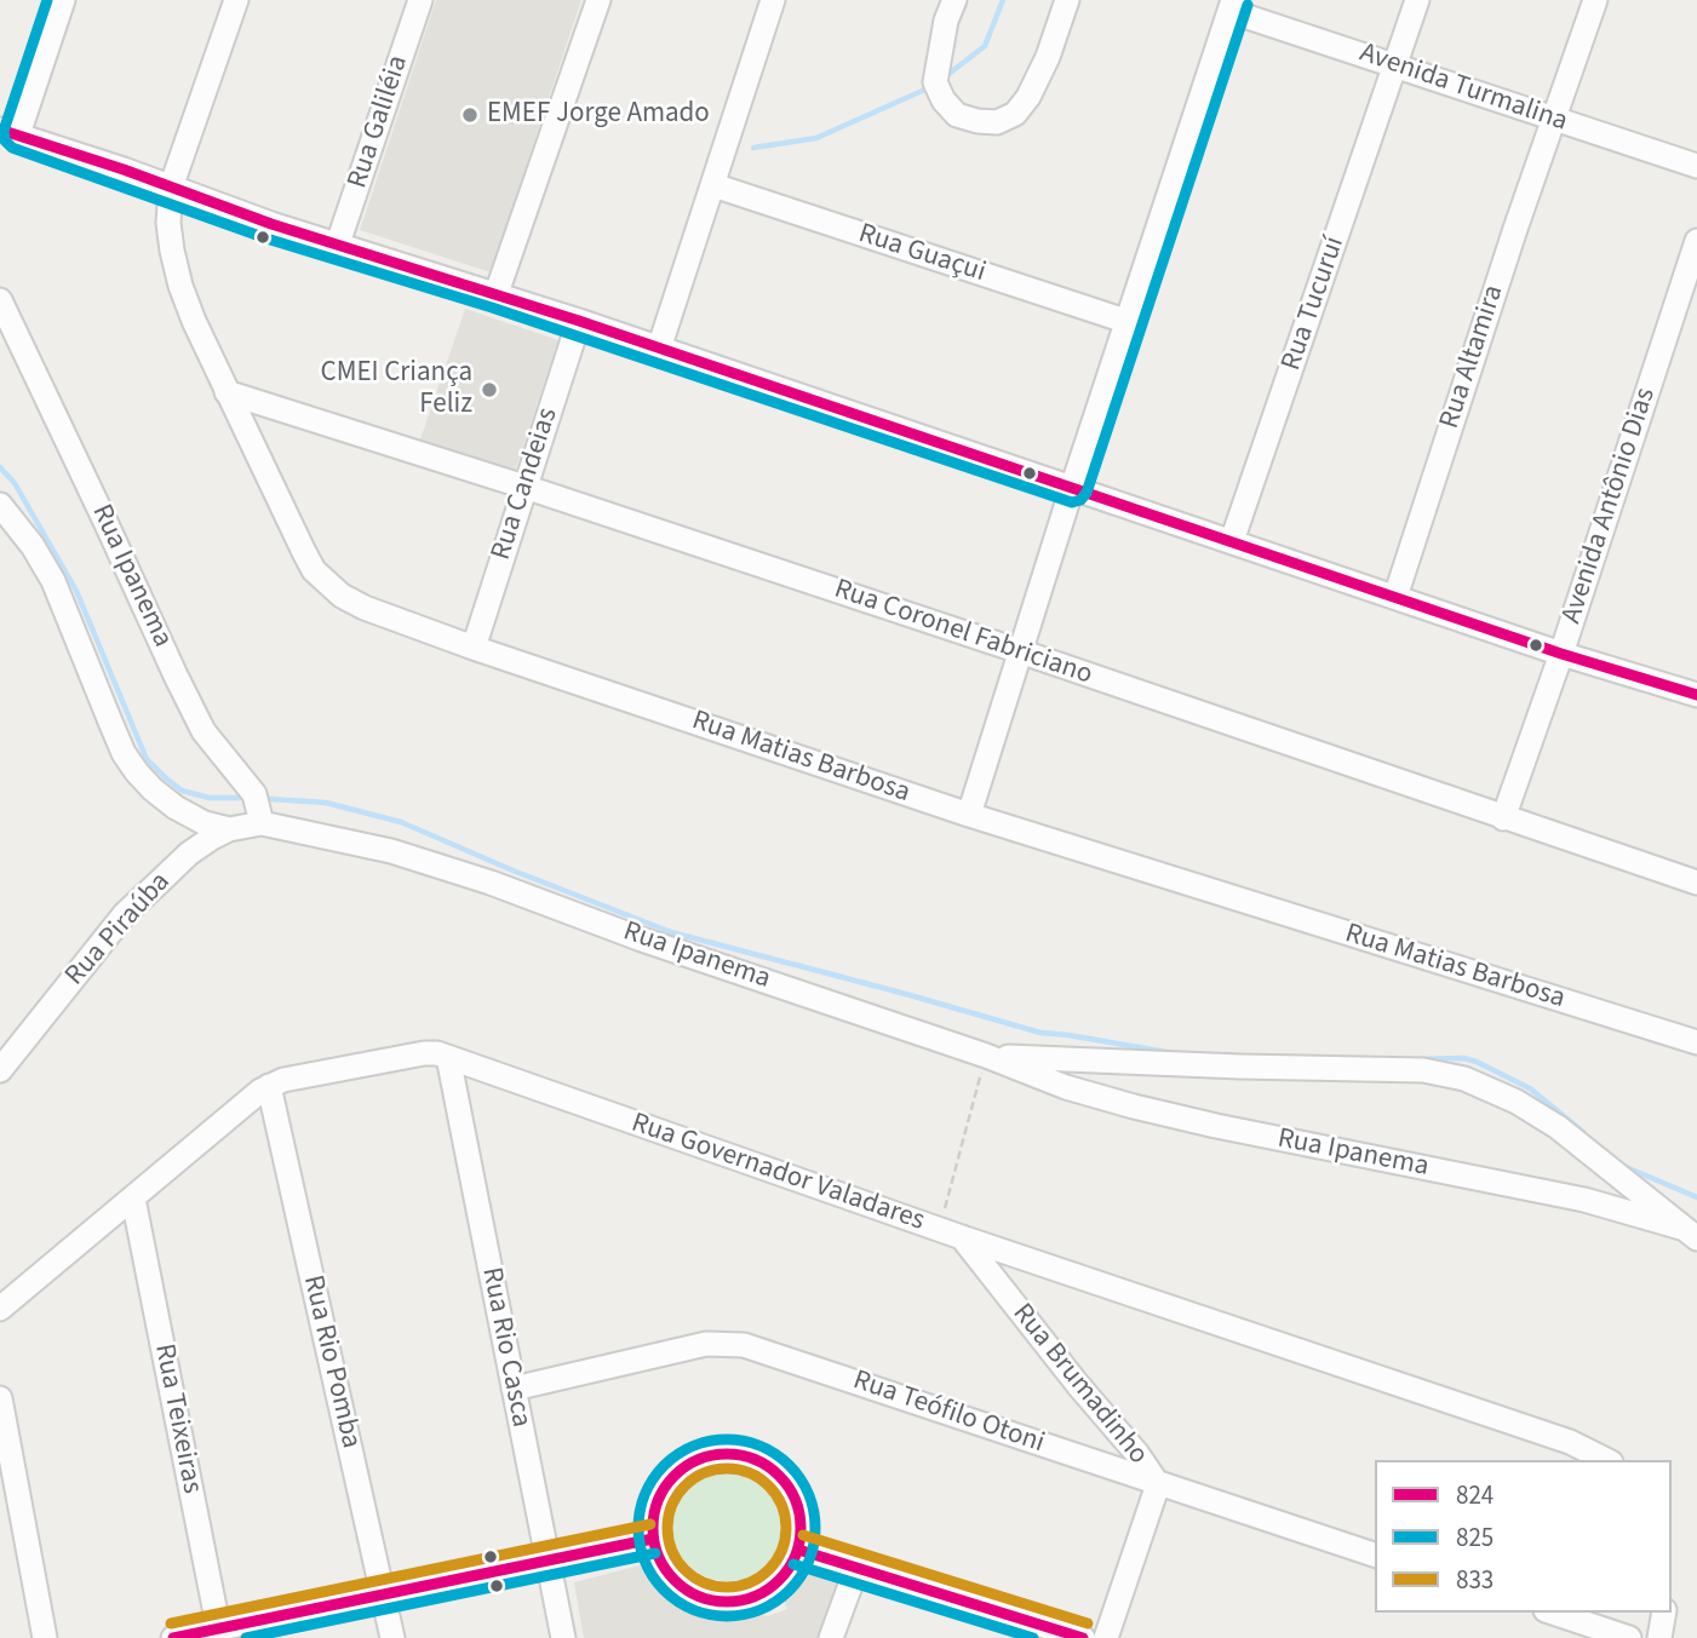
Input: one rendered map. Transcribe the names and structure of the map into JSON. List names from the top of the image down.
{
  "streets": {
    "street": [
      "Avenida Turmalina",
      "Rua Galiléia",
      "Rua Guaçui",
      "Rua Tucuruí",
      "Rua Altamira",
      "Rua Candeias",
      "Avenida Antônio Dias",
      "Rua Ipanema",
      "Rua Coronel Fabriciano",
      "Rua Matias Barbosa",
      "Rua Piraúba",
      "Rua Governador Valadares",
      "Rua Rio Casca",
      "Rua Rio Pomba",
      "Rua Brumadinho",
      "Rua Teófilo Otoni",
      "Rua Teixeiras"
    ]
  },
  "crossings": [
    ["Avenida Turmalina", "Rua Tucuruí"],
    ["Avenida Turmalina", "Rua Altamira"],
    ["Rua Candeias", "Rua Coronel Fabriciano"],
    ["Rua Candeias", "Rua Matias Barbosa"],
    ["Avenida Antônio Dias", "Rua Coronel Fabriciano"],
    ["Rua Ipanema", "Rua Piraúba"],
    ["Rua Coronel Fabriciano", "Rua Matias Barbosa"],
    ["Rua Governador Valadares", "Rua Rio Casca"],
    ["Rua Governador Valadares", "Rua Rio Pomba"],
    ["Rua Governador Valadares", "Rua Brumadinho"],
    ["Rua Governador Valadares", "Rua Teixeiras"],
    ["Rua Rio Casca", "Rua Teófilo Otoni"],
    ["Rua Brumadinho", "Rua Teófilo Otoni"]
  ],
  "places": ["EMEF Jorge Amado", "CMEI Criança Feliz"],
  "lines": ["transit line 825", "transit line 824", "transit line 833"],
  "legend": ["824", "825", "833"]
}
